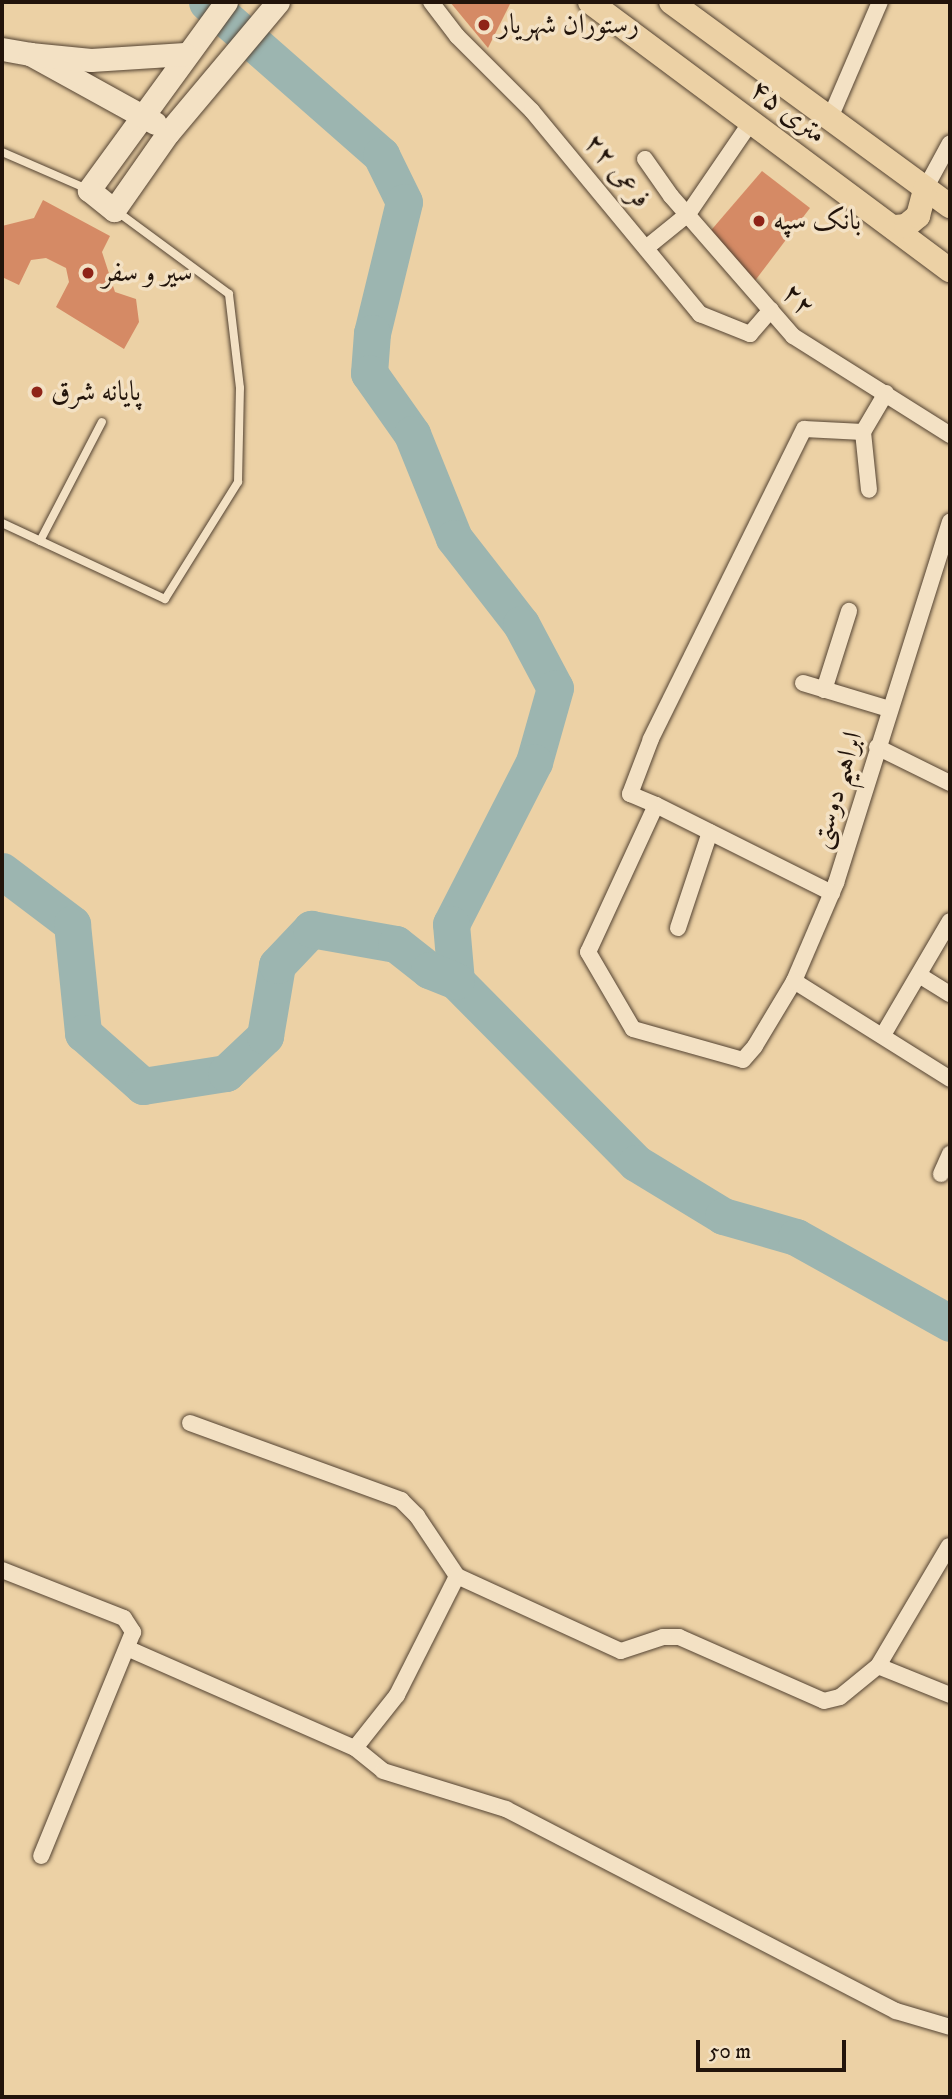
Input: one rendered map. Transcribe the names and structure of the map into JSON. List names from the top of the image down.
{
  "streets": {
    "main road": ["۴۵ متری"],
    "street": ["فرعی ۲۲", "۲۲", "ابراهیم دوستی"]
  },
  "crossings": [
    ["فرعی ۲۲", "۲۲"]
  ],
  "places": [
    "رستوران شهریار",
    "بانک سپه",
    "سیر و سفر",
    "پایانه شرق"
  ],
  "scale_bar": "50 m"
}
